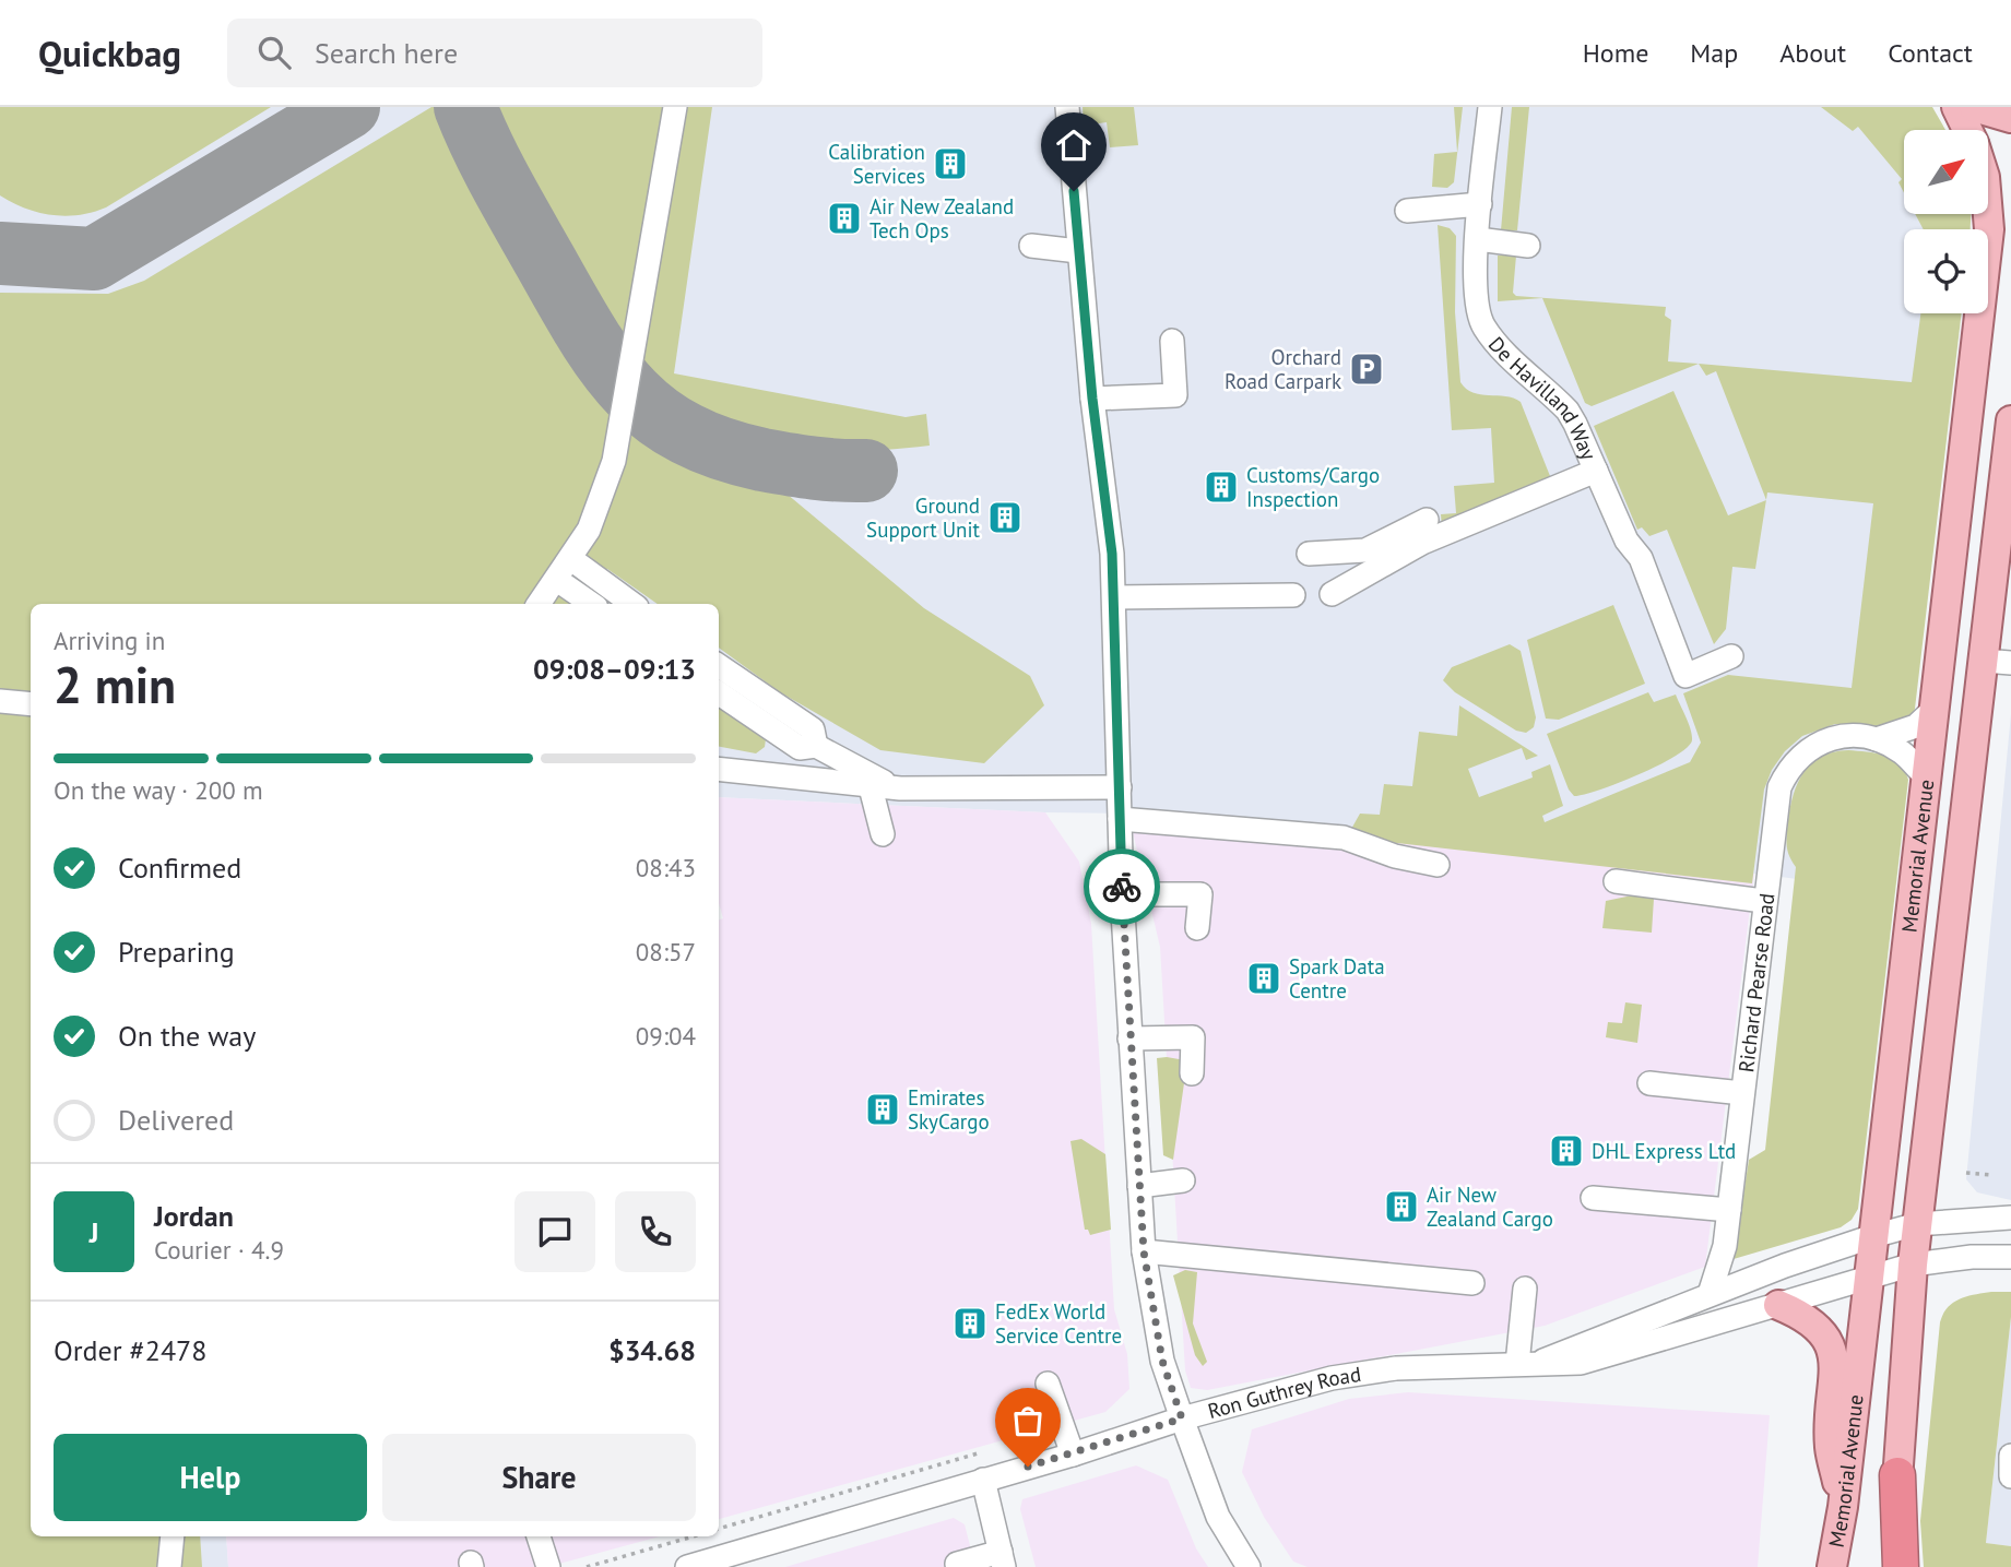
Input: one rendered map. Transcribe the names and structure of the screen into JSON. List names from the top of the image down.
{
  "streets": {
    "main road": ["Memorial Avenue"],
    "street": ["De Havilland Way", "Richard Pearse Road", "Ron Guthrey Road"]
  },
  "crossings": [
    ["Memorial Avenue", "Richard Pearse Road"],
    ["Memorial Avenue", "Ron Guthrey Road"],
    ["Richard Pearse Road", "Ron Guthrey Road"]
  ],
  "places": {
    "building": [
      "Calibration Services",
      "Air New Zealand Tech Ops",
      "Customs/Cargo Inspection",
      "Ground Support Unit",
      "Spark Data Centre",
      "Emirates SkyCargo",
      "DHL Express Ltd",
      "Air New Zealand Cargo",
      "FedEx World Service Centre"
    ],
    "parking": ["Orchard Road Carpark"]
  },
  "north": "top right",
  "page": {
    "header": "Quickbag",
    "search": "Search here",
    "nav": [
      "Home",
      "Map",
      "About",
      "Contact"
    ],
    "heading": ["2 min", "Arriving in", "09:08–09:13"],
    "panel": [
      "Jordan",
      "Courier · 4.9",
      "Order #2478",
      "$34.68"
    ],
    "bar": "On the way · 200 m",
    "list": [
      ["Confirmed", "08:43"],
      ["Preparing", "08:57"],
      ["On the way", "09:04"],
      "Delivered"
    ],
    "round": "J",
    "buttons": ["Help", "Share"]
  }
}
